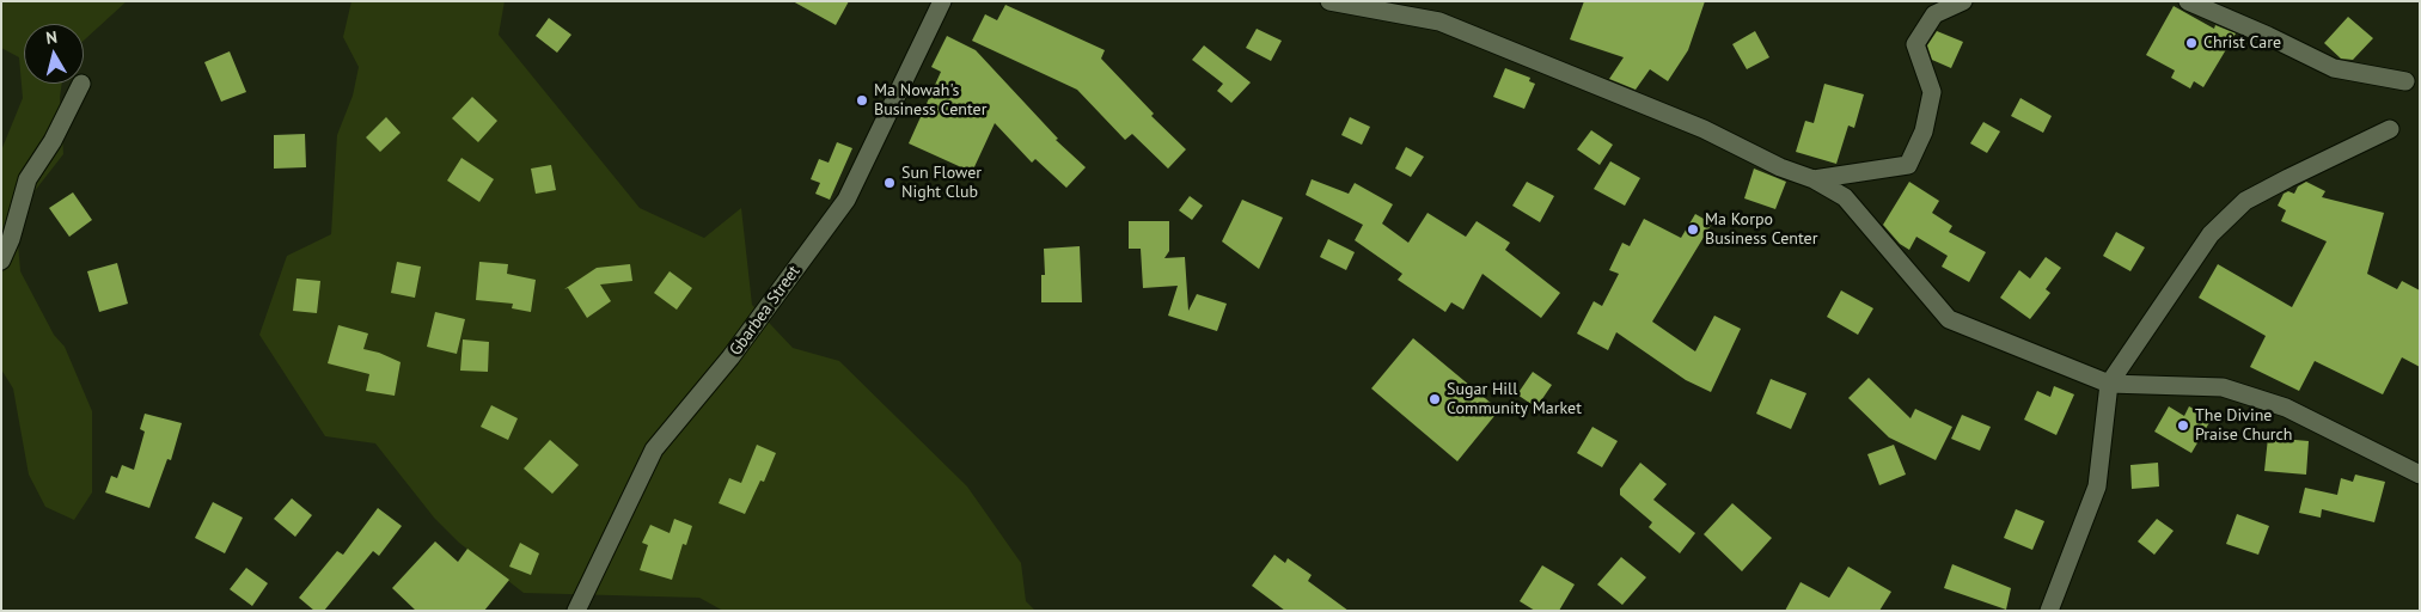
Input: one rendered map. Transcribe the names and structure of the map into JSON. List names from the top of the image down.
{
  "streets": {
    "street": ["Gbarbea Street"]
  },
  "places": [
    "Christ Care",
    "Ma Nowah's Business Center",
    "Sun Flower Night Club",
    "Ma Korpo Business Center",
    "Sugar Hill Community Market",
    "The Divine Praise Church"
  ],
  "north": "top"
}
